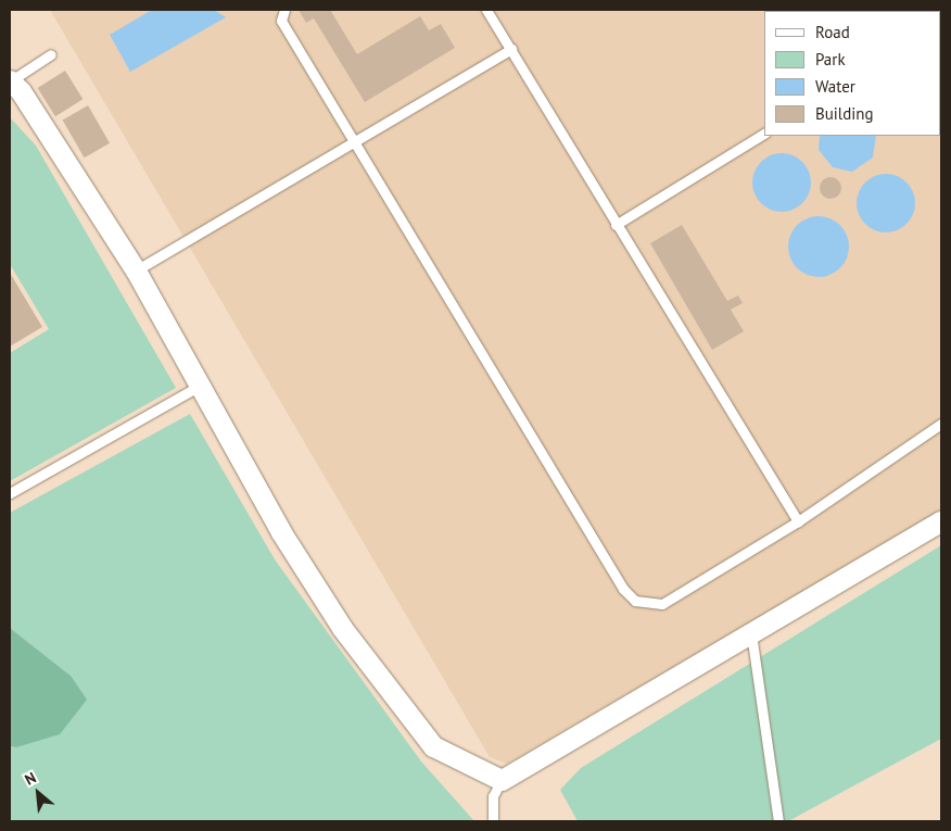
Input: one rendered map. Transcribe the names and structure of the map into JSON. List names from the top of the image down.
{
  "legend": [
    "Road",
    "Park",
    "Water",
    "Building"
  ],
  "north": "top left"
}
